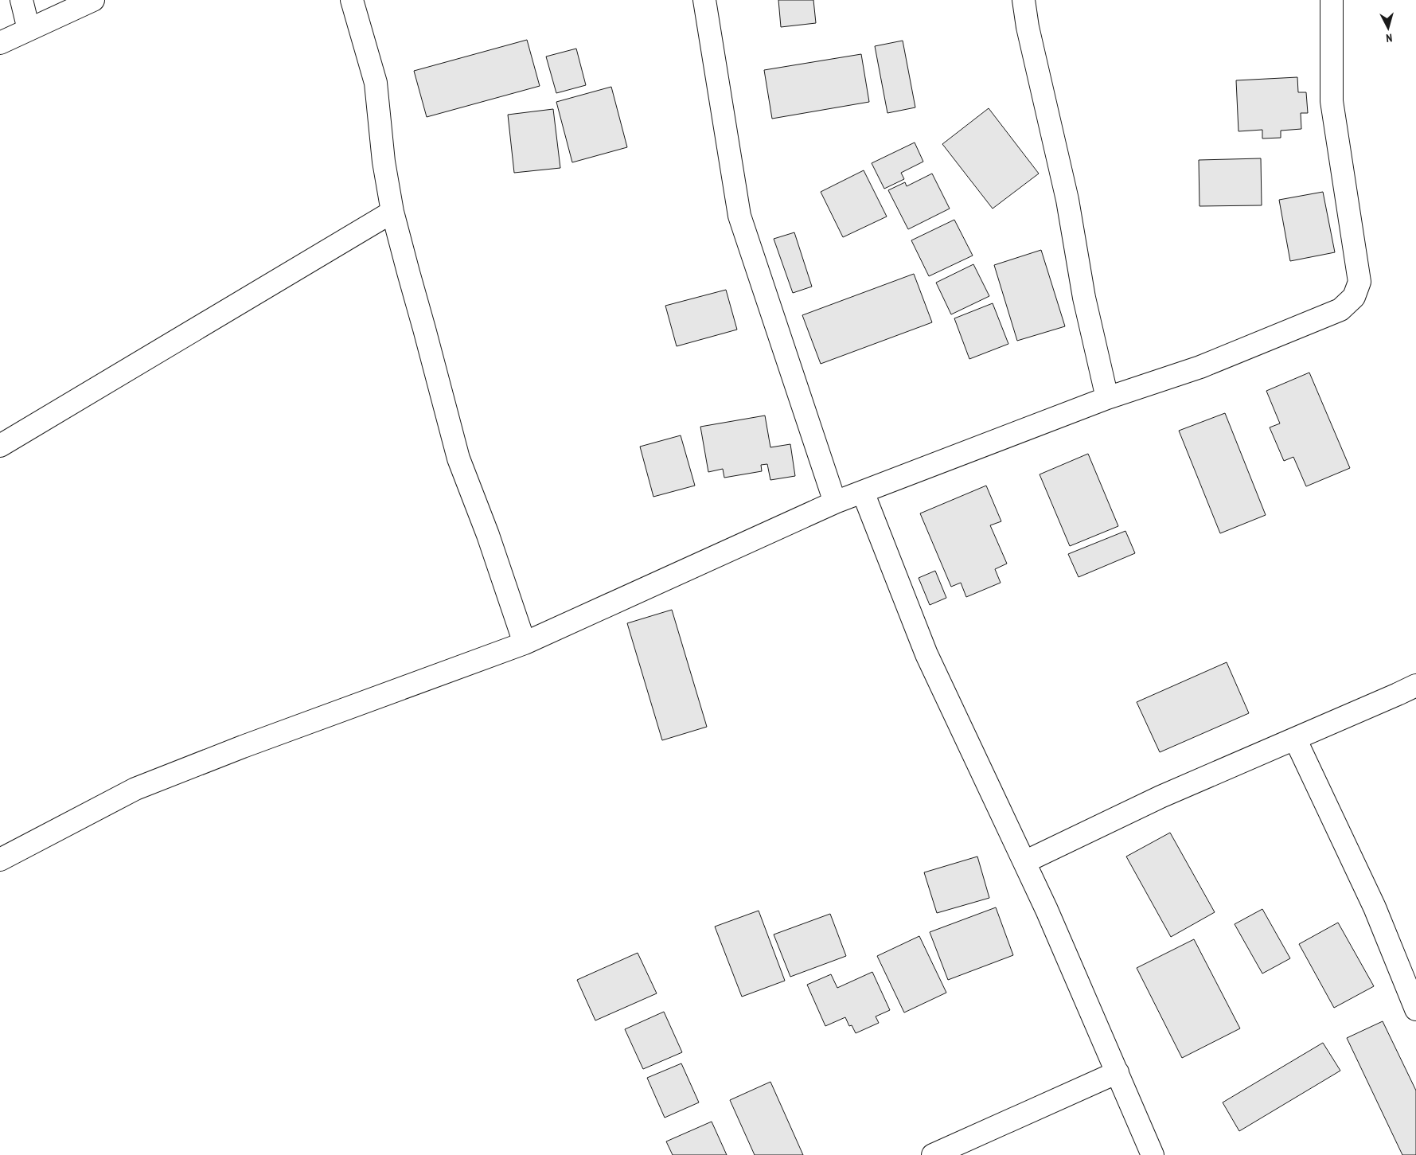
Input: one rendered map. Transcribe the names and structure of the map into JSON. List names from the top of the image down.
{
  "north": "bottom"
}
